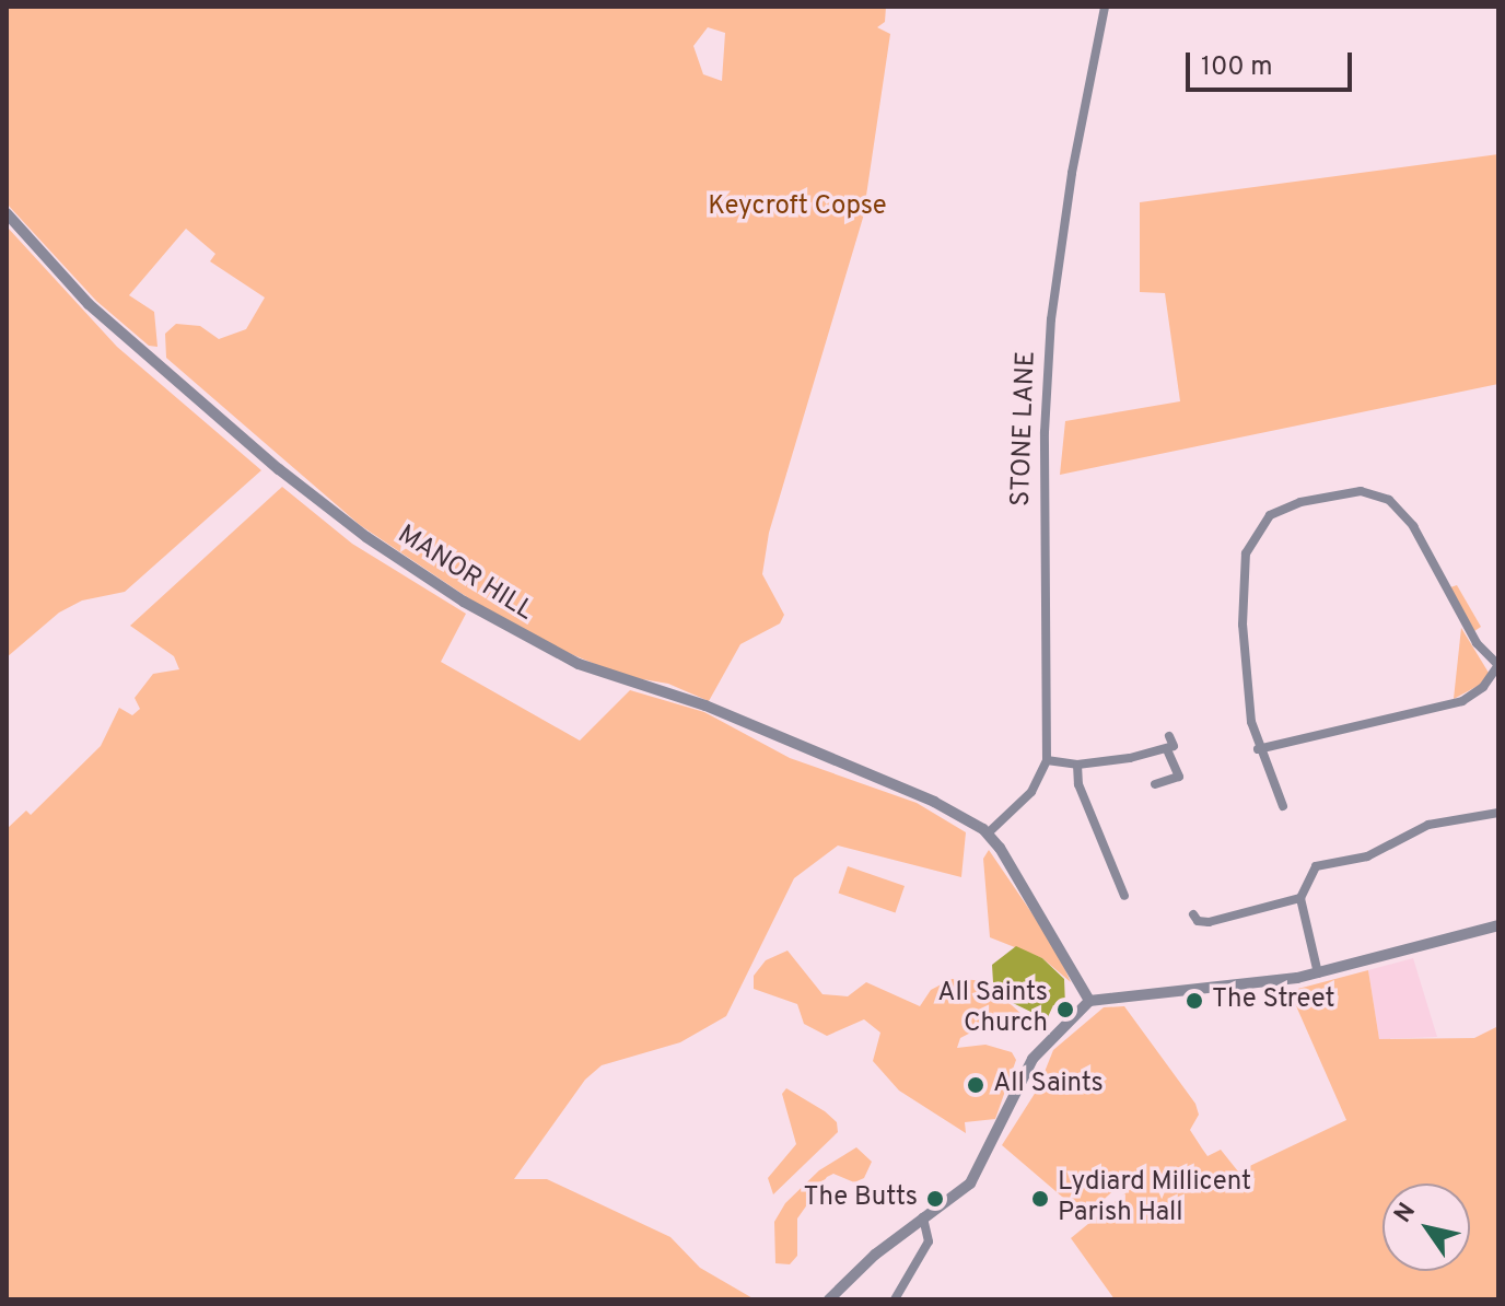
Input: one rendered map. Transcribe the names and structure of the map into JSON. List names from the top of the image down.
{
  "streets": {
    "street": ["STONE LANE", "MANOR HILL"]
  },
  "parks": ["Keycroft Copse"],
  "places": [
    "The Street",
    "All Saints Church",
    "All Saints",
    "The Butts",
    "Lydiard Millicent Parish Hall"
  ],
  "scale_bar": "100 m",
  "north": "top left"
}
